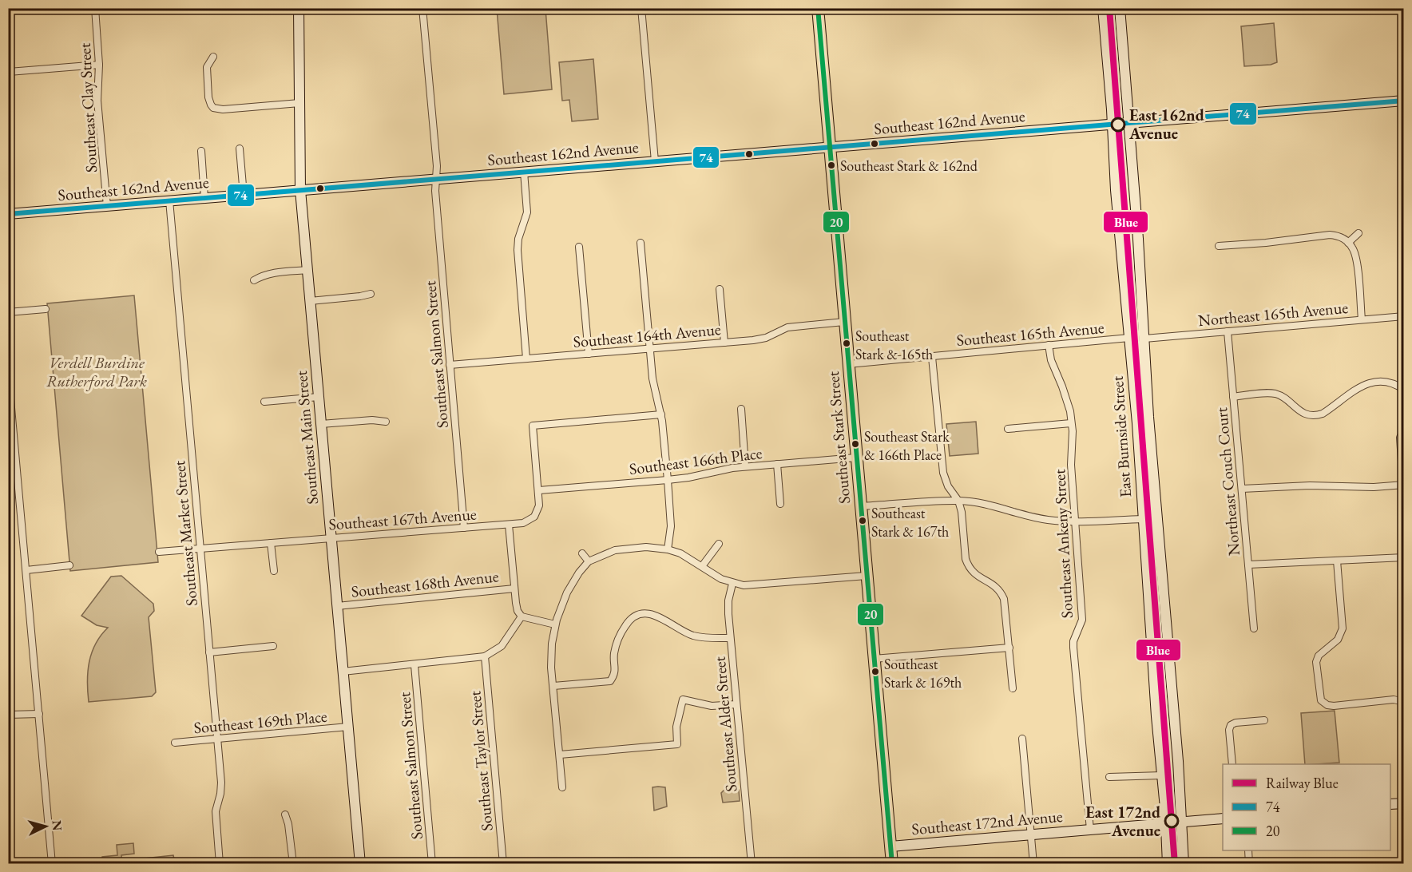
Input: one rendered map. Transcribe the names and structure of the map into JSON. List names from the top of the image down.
{
  "streets": {
    "main road": ["Southeast Stark Street"],
    "street": [
      "Southeast Clay Street",
      "Southeast 162nd Avenue",
      "Northeast 165th Avenue",
      "Southeast 165th Avenue",
      "Southeast 164th Avenue",
      "Southeast Salmon Street",
      "East Burnside Street",
      "Southeast Main Street",
      "Southeast 166th Place",
      "Northeast Couch Court",
      "Southeast 167th Avenue",
      "Southeast Market Street",
      "Southeast Ankeny Street",
      "Southeast 168th Avenue",
      "Southeast 169th Place",
      "Southeast Alder Street",
      "Southeast Taylor Street",
      "Southeast 172nd Avenue"
    ]
  },
  "crossings": [
    ["Southeast Clay Street", "Southeast 162nd Avenue"],
    ["Southeast 162nd Avenue", "Southeast Salmon Street"],
    ["Southeast 162nd Avenue", "East Burnside Street"],
    ["Southeast 162nd Avenue", "Southeast Main Street"],
    ["Southeast 162nd Avenue", "Southeast Stark Street"],
    ["Southeast 162nd Avenue", "Southeast Market Street"],
    ["Northeast 165th Avenue", "East Burnside Street"],
    ["Northeast 165th Avenue", "Northeast Couch Court"],
    ["Southeast 165th Avenue", "East Burnside Street"],
    ["Southeast 165th Avenue", "Southeast Stark Street"],
    ["Southeast 165th Avenue", "Southeast Ankeny Street"],
    ["Southeast 164th Avenue", "Southeast Salmon Street"],
    ["Southeast 164th Avenue", "Southeast Stark Street"],
    ["Southeast Salmon Street", "Southeast 167th Avenue"],
    ["East Burnside Street", "Southeast 172nd Avenue"],
    ["Southeast Main Street", "Southeast 167th Avenue"],
    ["Southeast Main Street", "Southeast 168th Avenue"],
    ["Southeast Main Street", "Southeast 169th Place"],
    ["Southeast Stark Street", "Southeast 166th Place"],
    ["Southeast Stark Street", "Southeast 172nd Avenue"],
    ["Southeast 166th Place", "Southeast 167th Avenue"],
    ["Southeast 167th Avenue", "Southeast Market Street"],
    ["Southeast Market Street", "Southeast 169th Place"],
    ["Southeast Ankeny Street", "Southeast 172nd Avenue"]
  ],
  "parks": ["Verdell Burdine Rutherford Park"],
  "places": [
    "East 162nd Avenue",
    "Southeast Stark & 162nd",
    "Southeast Stark & 165th",
    "Southeast Stark & 166th Place",
    "Southeast Stark & 167th",
    "Southeast Stark & 169th",
    "East 172nd Avenue"
  ],
  "lines": ["rail line Blue", "transit line 20", "transit line 74"],
  "legend": ["Railway Blue", "74", "20"],
  "north": "right"
}
